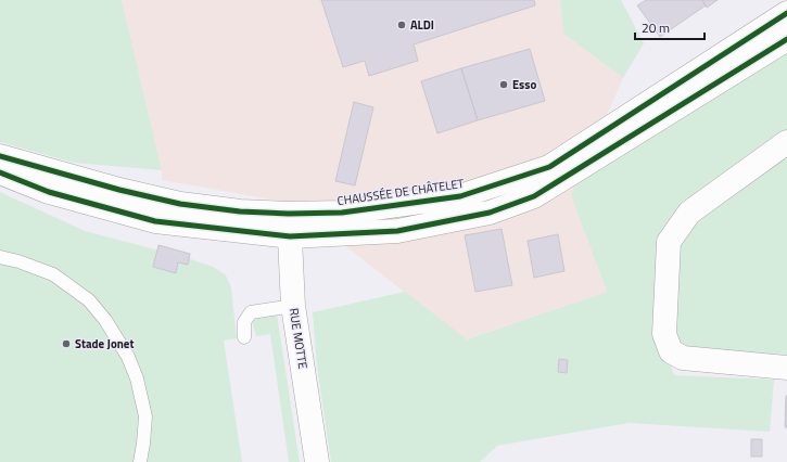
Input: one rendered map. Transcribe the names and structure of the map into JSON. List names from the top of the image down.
{
  "streets": {
    "main road": ["CHAUSSÉE DE CHÂTELET", "RUE MOTTE"]
  },
  "crossings": [
    ["CHAUSSÉE DE CHÂTELET", "RUE MOTTE"]
  ],
  "places": ["ALDI", "Esso", "Stade Jonet"],
  "scale_bar": "20 m"
}
